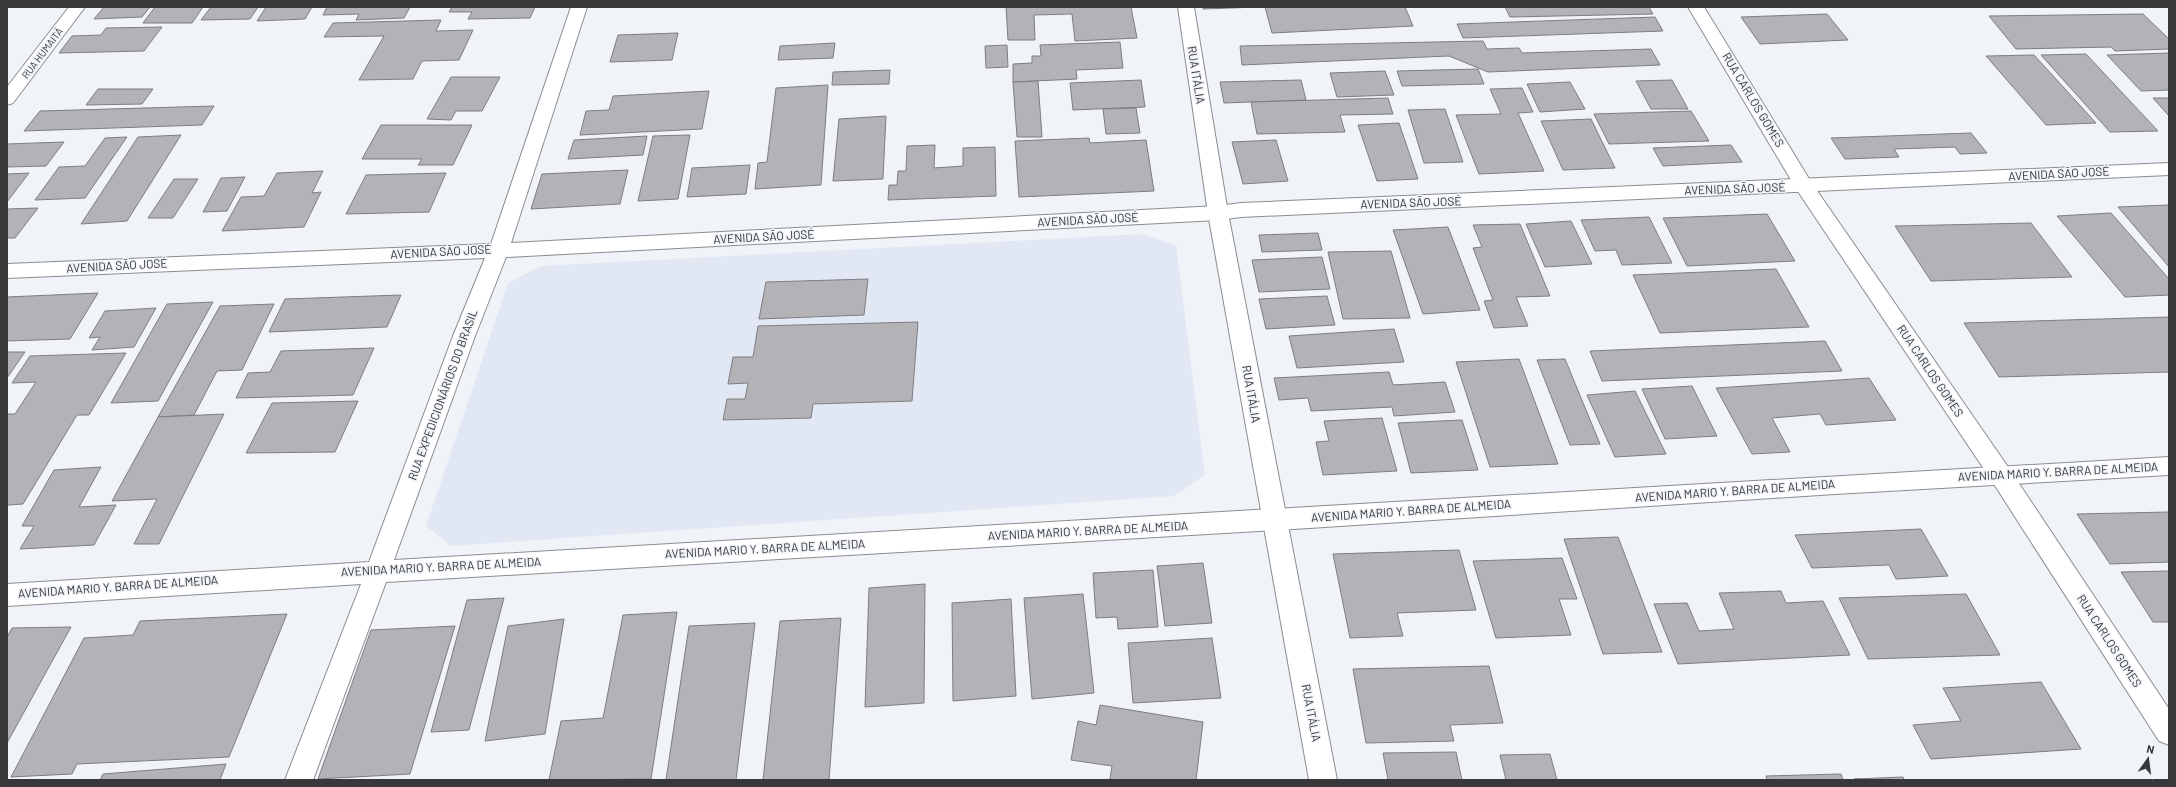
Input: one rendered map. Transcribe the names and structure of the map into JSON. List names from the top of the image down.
{
  "streets": {
    "street": [
      "RUA HUMAITÁ",
      "RUA ITÁLIA",
      "RUA CARLOS GOMES",
      "AVENIDA SÃO JOSÉ",
      "RUA EXPEDICIONÁRIOS DO BRASIL",
      "AVENIDA MARIO Y. BARRA DE ALMEIDA"
    ]
  },
  "crossings": [
    ["RUA ITÁLIA", "AVENIDA SÃO JOSÉ"],
    ["RUA ITÁLIA", "AVENIDA MARIO Y. BARRA DE ALMEIDA"],
    ["RUA CARLOS GOMES", "AVENIDA SÃO JOSÉ"],
    ["RUA CARLOS GOMES", "AVENIDA MARIO Y. BARRA DE ALMEIDA"],
    ["AVENIDA SÃO JOSÉ", "RUA EXPEDICIONÁRIOS DO BRASIL"],
    ["RUA EXPEDICIONÁRIOS DO BRASIL", "AVENIDA MARIO Y. BARRA DE ALMEIDA"]
  ],
  "north": "top"
}
